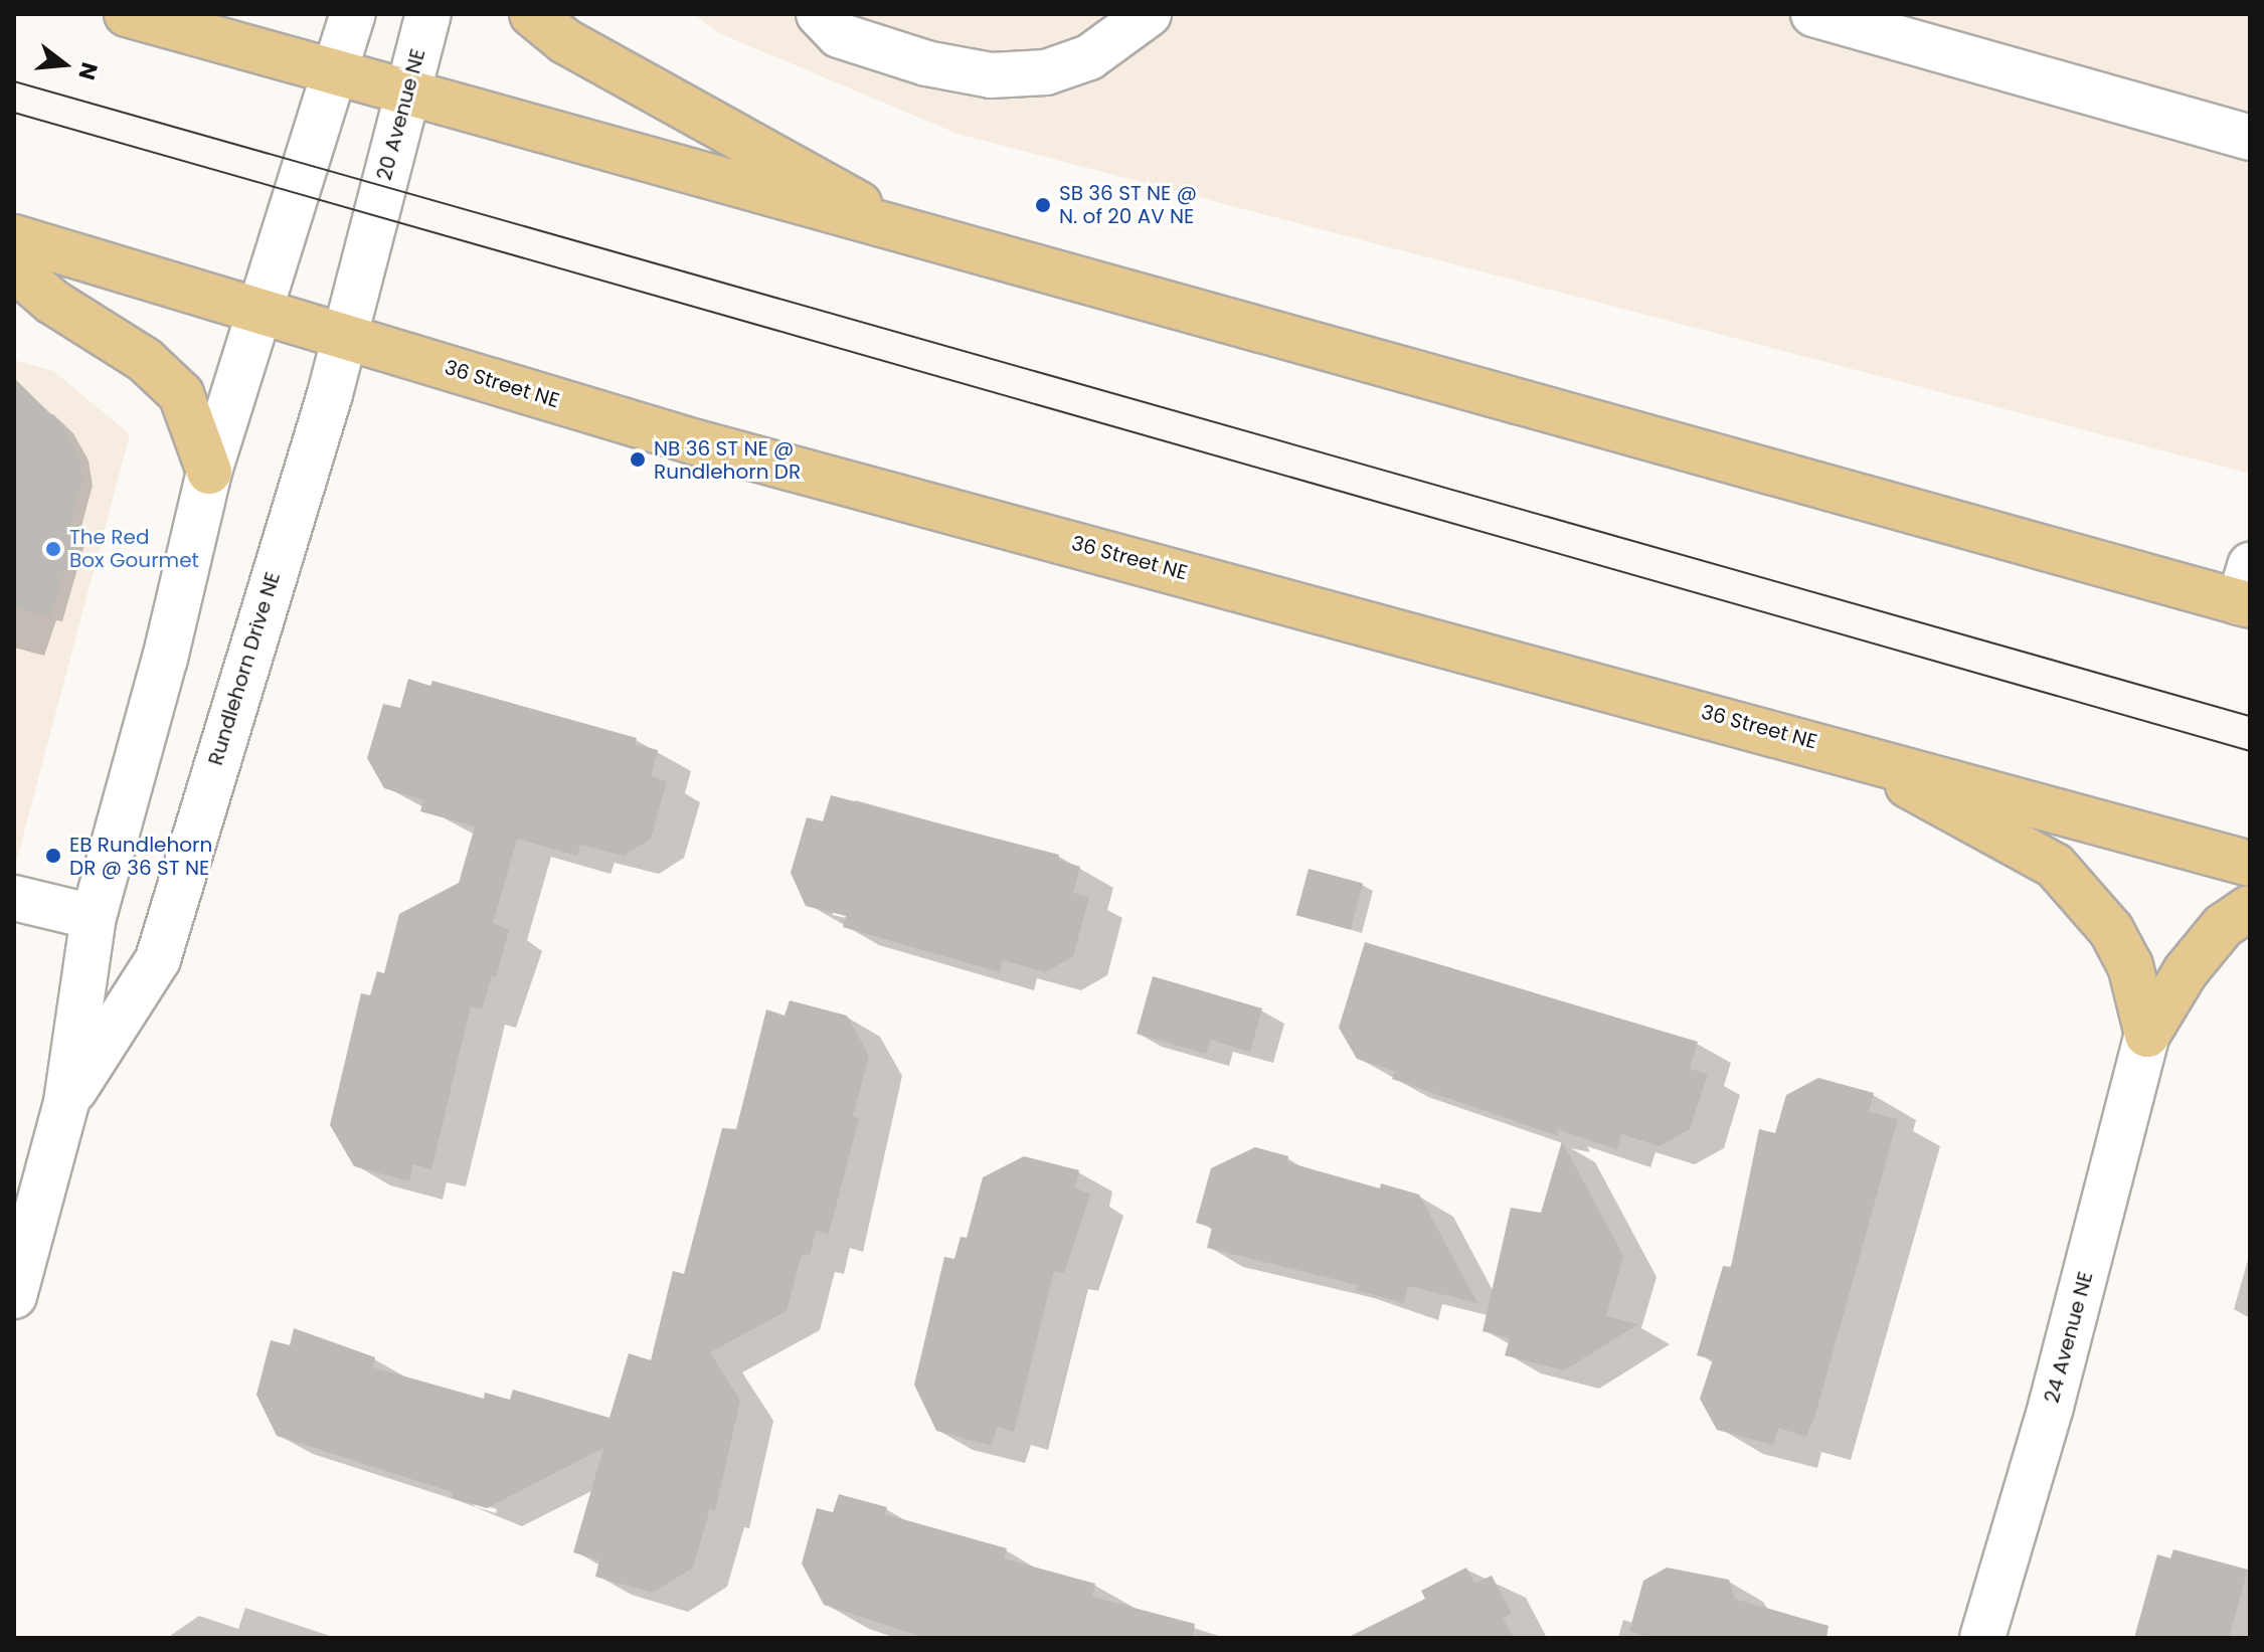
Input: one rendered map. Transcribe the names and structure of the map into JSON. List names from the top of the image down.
{
  "streets": {
    "main road": ["36 Street NE"],
    "street": ["20 Avenue NE", "Rundlehorn Drive NE", "24 Avenue NE"]
  },
  "crossings": [
    ["20 Avenue NE", "Rundlehorn Drive NE"],
    ["36 Street NE", "Rundlehorn Drive NE"]
  ],
  "places": [
    "SB 36 ST NE @ N. of 20 AV NE",
    "NB 36 ST NE @ Rundlehorn DR",
    "The Red Box Gourmet",
    "EB Rundlehorn DR @ 36 ST NE"
  ],
  "north": "right"
}
